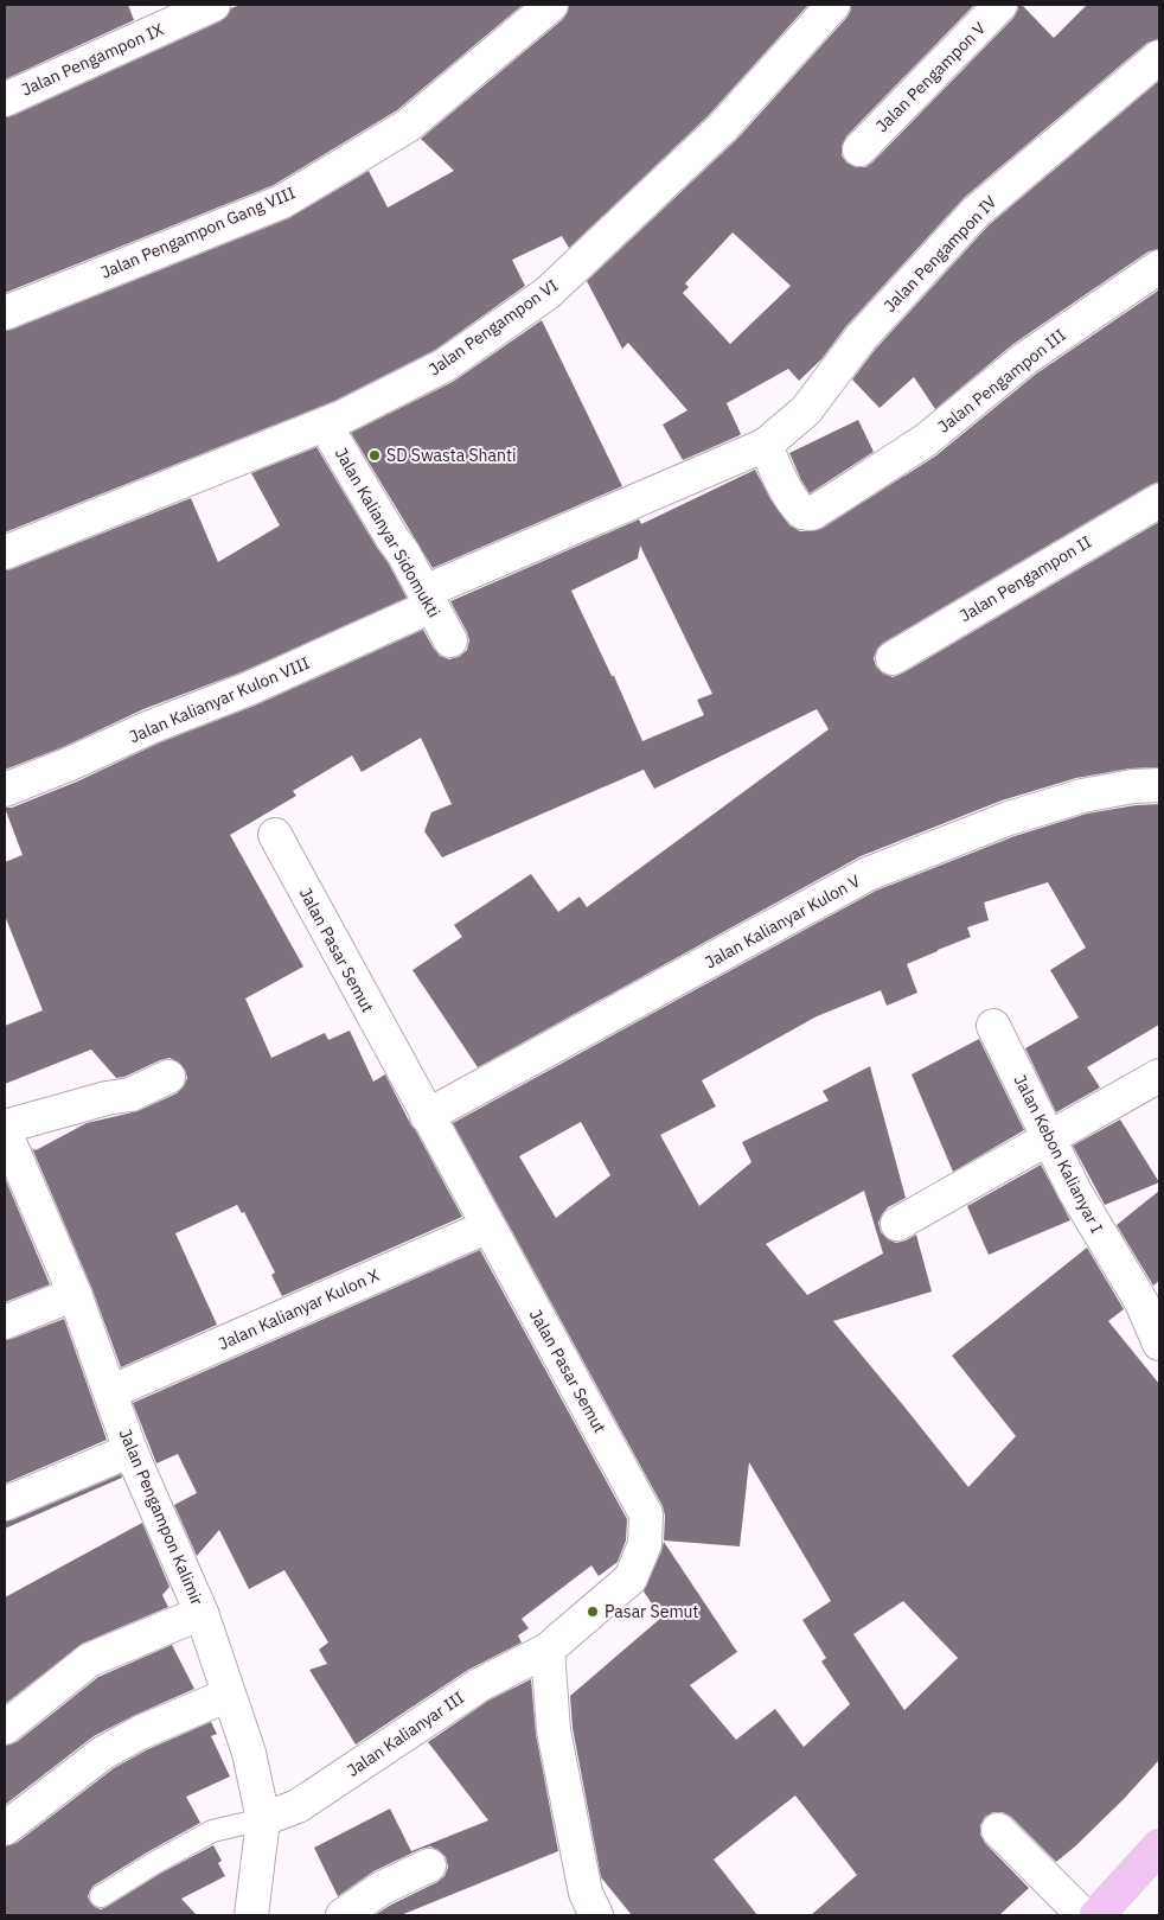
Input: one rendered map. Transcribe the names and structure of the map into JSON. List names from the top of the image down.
{
  "streets": {
    "street": [
      "Jalan Pengampon IX",
      "Jalan Pengampon V",
      "Jalan Pengampon Gang VIII",
      "Jalan Pengampon IV",
      "Jalan Pengampon VI",
      "Jalan Pengampon III",
      "Jalan Kalianyar Sidomukti",
      "Jalan Pengampon II",
      "Jalan Kalianyar Kulon VIII",
      "Jalan Kalianyar Kulon V",
      "Jalan Pasar Semut",
      "Jalan Kebon Kalianyar I",
      "Jalan Kalianyar Kulon X",
      "Jalan Pengampon Kalimir",
      "Jalan Kalianyar III"
    ]
  },
  "crossings": [
    ["Jalan Pengampon IV", "Jalan Pengampon III"],
    ["Jalan Pengampon IV", "Jalan Kalianyar Sidomukti"],
    ["Jalan Pengampon IV", "Jalan Kalianyar Kulon VIII"],
    ["Jalan Pengampon VI", "Jalan Kalianyar Sidomukti"],
    ["Jalan Kalianyar Sidomukti", "Jalan Kalianyar Kulon VIII"],
    ["Jalan Kalianyar Kulon V", "Jalan Pasar Semut"],
    ["Jalan Pasar Semut", "Jalan Kalianyar Kulon X"],
    ["Jalan Pasar Semut", "Jalan Kalianyar III"],
    ["Jalan Kalianyar Kulon X", "Jalan Pengampon Kalimir"],
    ["Jalan Pengampon Kalimir", "Jalan Kalianyar III"]
  ],
  "places": ["SD Swasta Shanti", "Pasar Semut"]
}
